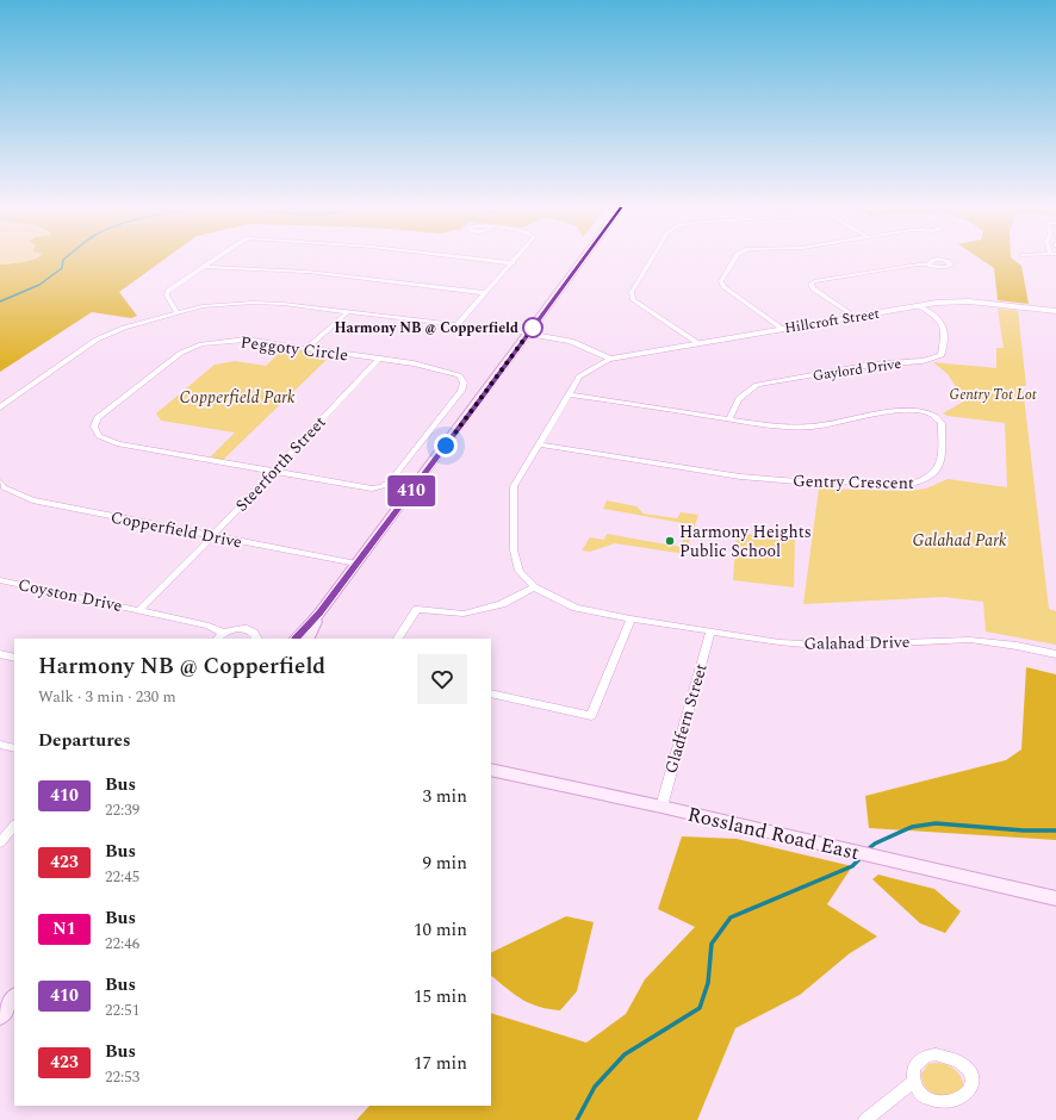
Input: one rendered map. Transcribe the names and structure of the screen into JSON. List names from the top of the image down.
{
  "streets": {
    "main road": ["Rossland Road East"],
    "street": [
      "Hillcroft Street",
      "Peggoty Circle",
      "Gaylord Drive",
      "Steerforth Street",
      "Gentry Crescent",
      "Copperfield Drive",
      "Coyston Drive",
      "Galahad Drive",
      "Gladfern Street"
    ]
  },
  "crossings": [
    ["Hillcroft Street", "Gaylord Drive"],
    ["Hillcroft Street", "Galahad Drive"],
    ["Peggoty Circle", "Steerforth Street"],
    ["Gaylord Drive", "Gentry Crescent"],
    ["Steerforth Street", "Copperfield Drive"],
    ["Steerforth Street", "Coyston Drive"],
    ["Gentry Crescent", "Galahad Drive"],
    ["Galahad Drive", "Gladfern Street"],
    ["Gladfern Street", "Rossland Road East"]
  ],
  "parks": ["Gentry Tot Lot", "Copperfield Park", "Galahad Park"],
  "places": ["Harmony NB @ Copperfield", "Harmony Heights Public School"],
  "lines": ["bus line 410"],
  "page": {
    "on_map": "410",
    "heading": [
      ["Harmony NB @ Copperfield", "Walk · 3 min · 230 m"],
      "Departures"
    ],
    "list": [
      {
        "mark": "410",
        "name": "Bus",
        "note": "22:39",
        "value": "3 min"
      },
      {
        "mark": "423",
        "name": "Bus",
        "note": "22:45",
        "value": "9 min"
      },
      {
        "mark": "N1",
        "name": "Bus",
        "note": "22:46",
        "value": "10 min"
      },
      {
        "mark": "410",
        "name": "Bus",
        "note": "22:51",
        "value": "15 min"
      },
      {
        "mark": "423",
        "name": "Bus",
        "note": "22:53",
        "value": "17 min"
      }
    ]
  }
}
